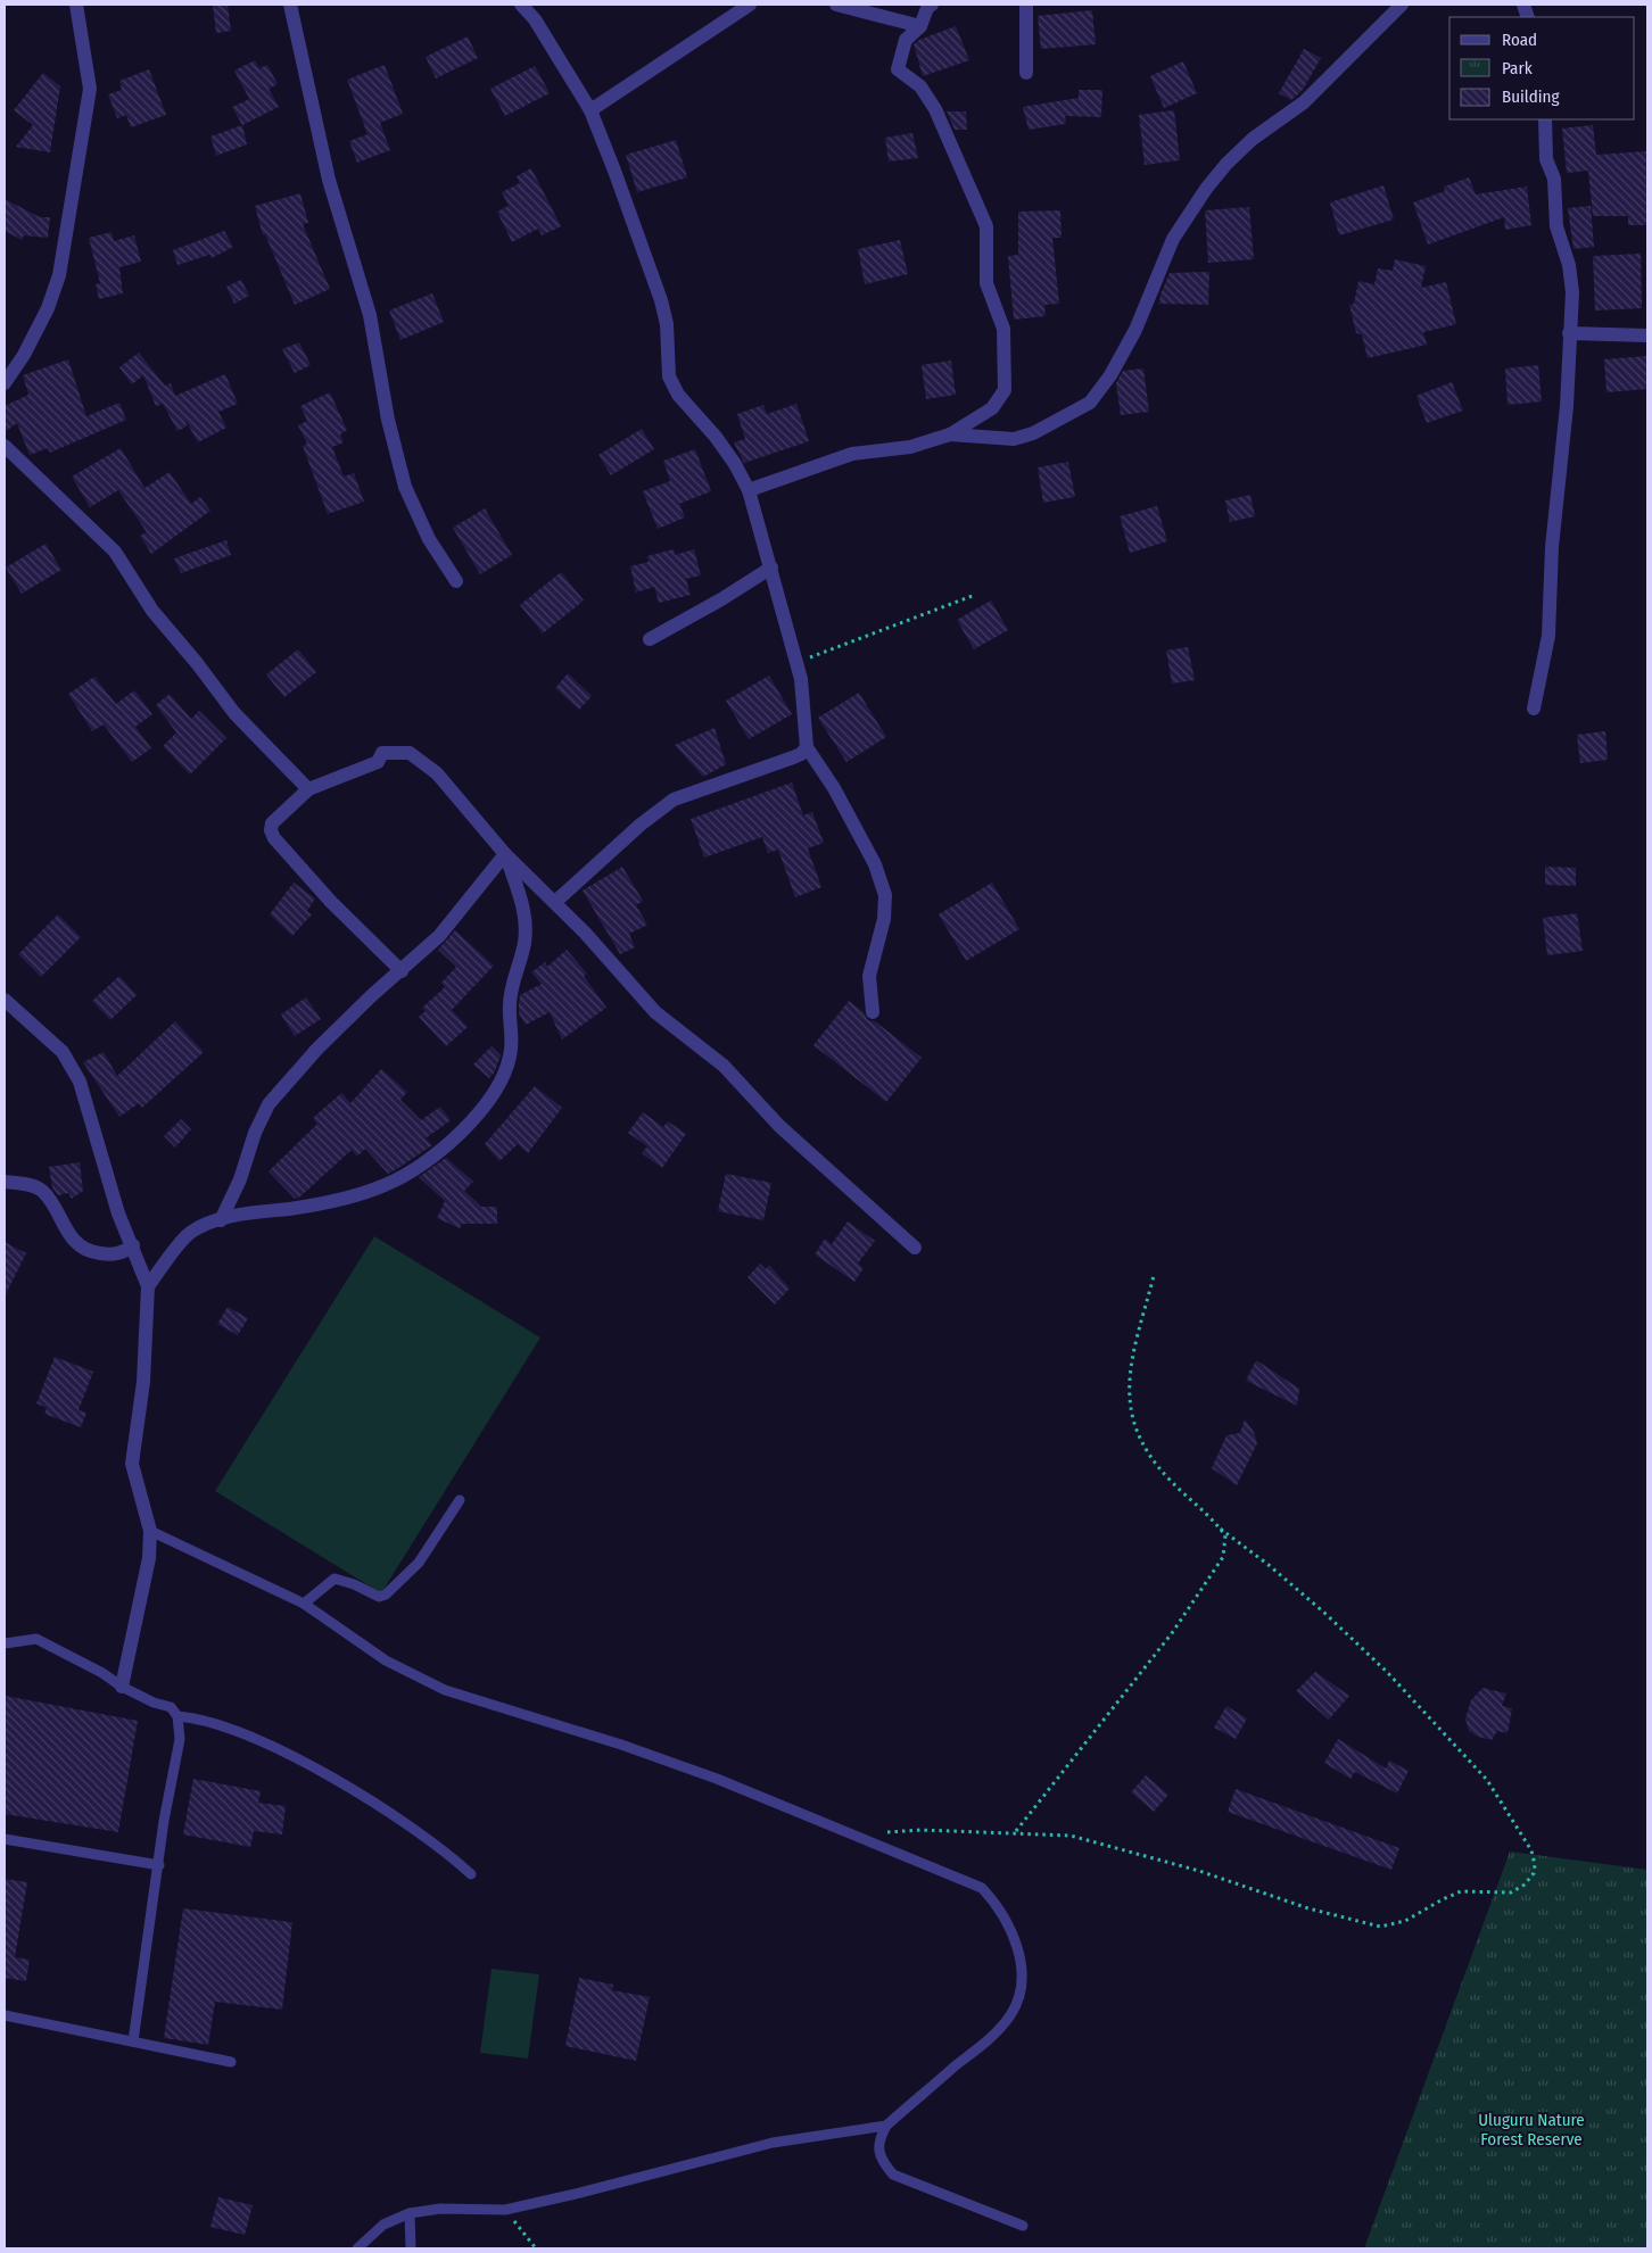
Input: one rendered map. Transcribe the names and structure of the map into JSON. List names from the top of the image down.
{
  "parks": ["Uluguru Nature Forest Reserve"],
  "legend": ["Road", "Park", "Building"]
}
